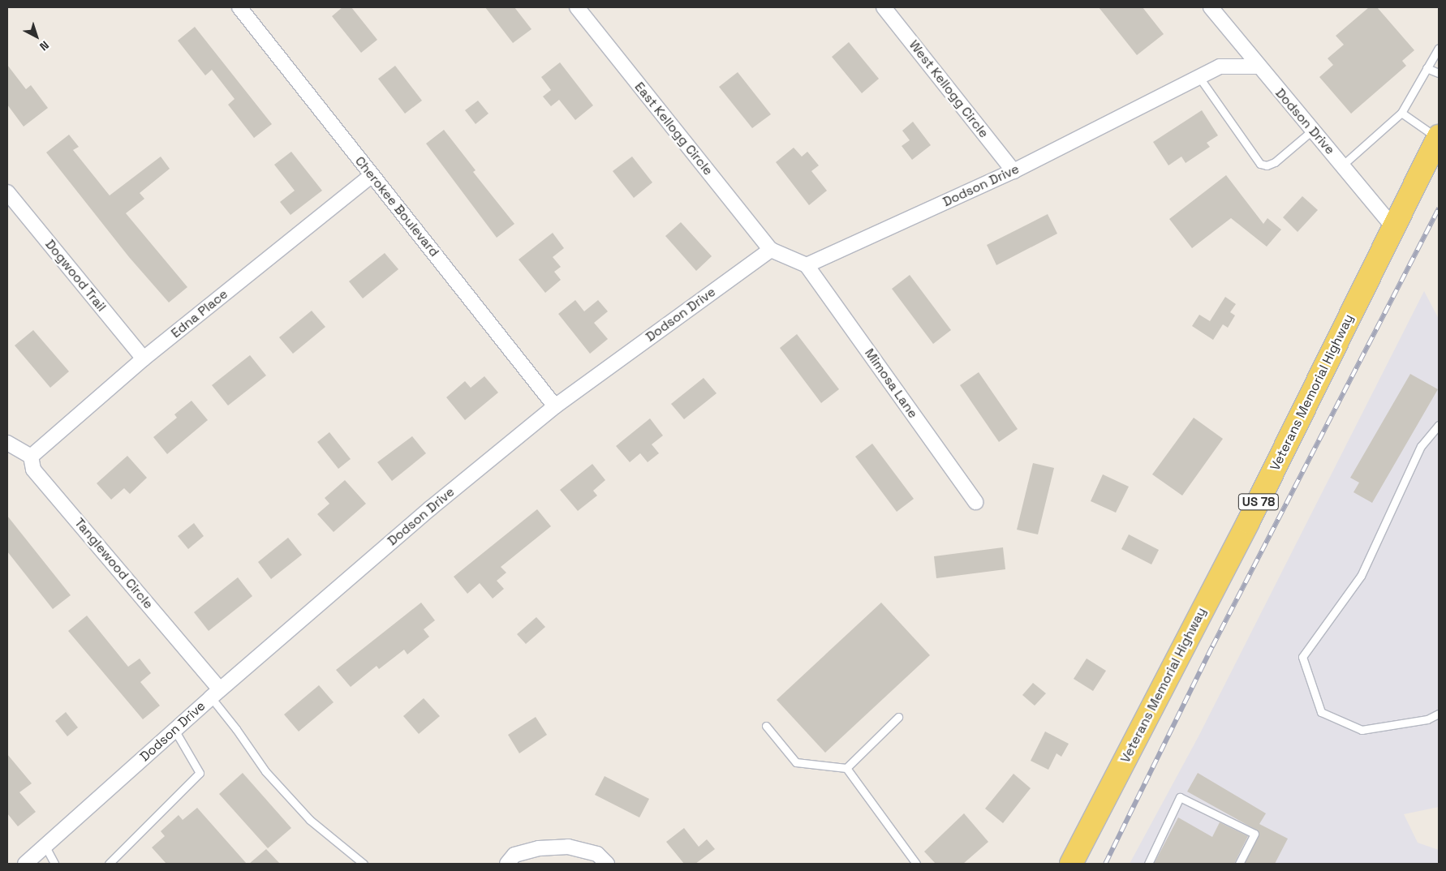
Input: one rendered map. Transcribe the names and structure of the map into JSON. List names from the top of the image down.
{
  "streets": {
    "main road": ["Veterans Memorial Highway", "US 78"],
    "street": [
      "West Kellogg Circle",
      "Dodson Drive",
      "East Kellogg Circle",
      "Cherokee Boulevard",
      "Dogwood Trail",
      "Edna Place",
      "Mimosa Lane",
      "Tanglewood Circle"
    ]
  },
  "crossings": [
    ["West Kellogg Circle", "Dodson Drive"],
    ["Dodson Drive", "East Kellogg Circle"],
    ["Dodson Drive", "Cherokee Boulevard"],
    ["Dodson Drive", "Mimosa Lane"],
    ["Dodson Drive", "Veterans Memorial Highway"],
    ["Dodson Drive", "Tanglewood Circle"],
    ["Cherokee Boulevard", "Edna Place"],
    ["Dogwood Trail", "Edna Place"],
    ["Edna Place", "Tanglewood Circle"]
  ],
  "north": "bottom right"
}
